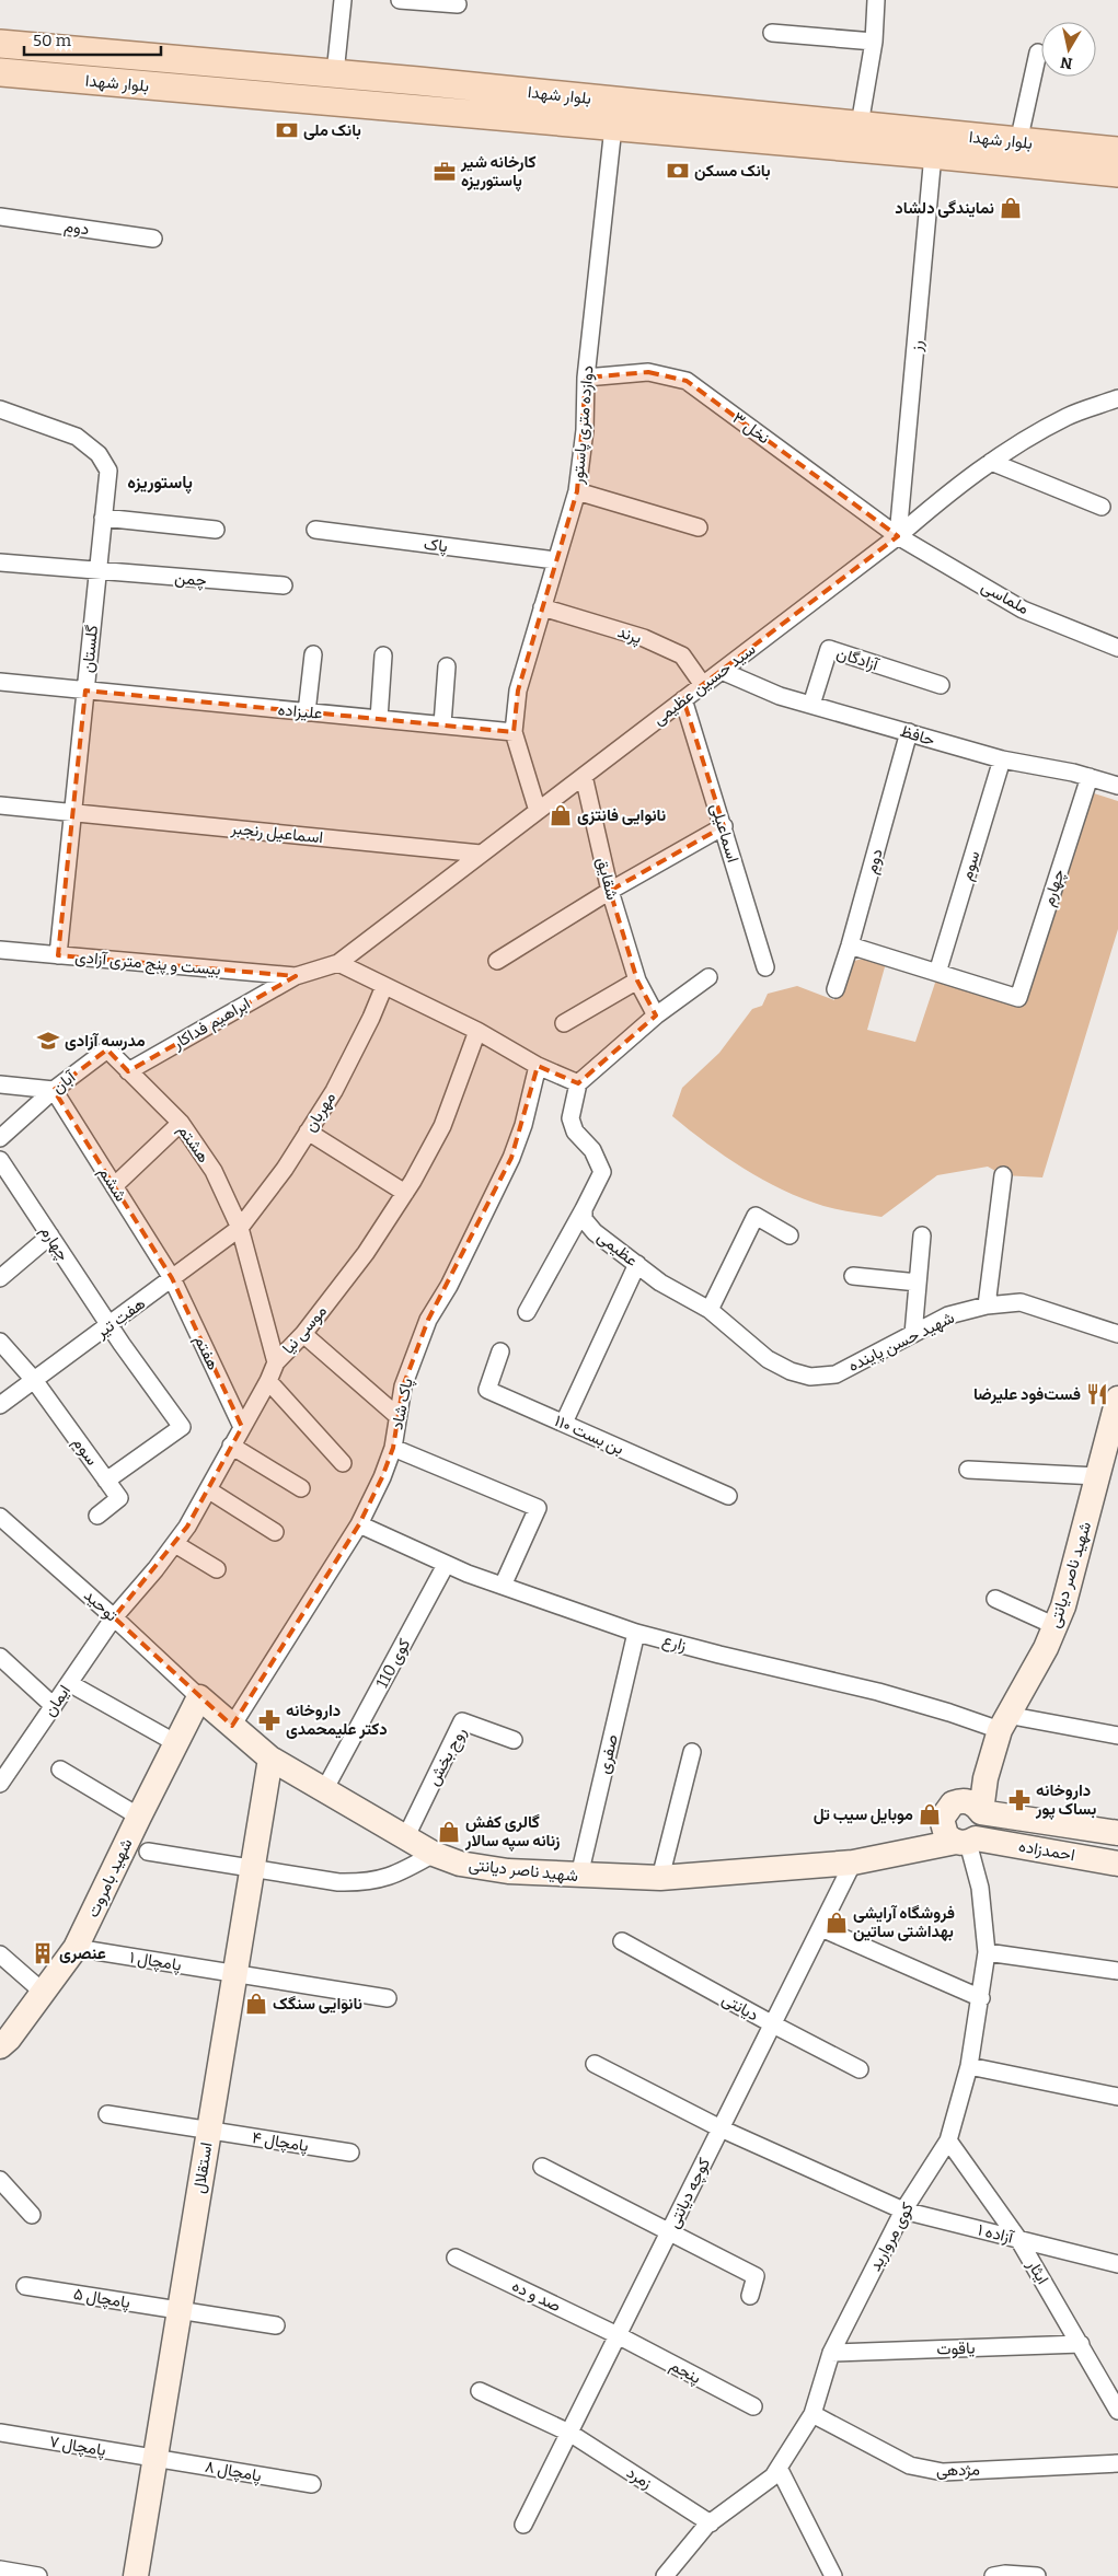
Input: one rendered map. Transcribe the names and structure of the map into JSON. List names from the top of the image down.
{
  "streets": {
    "main road": [
      "بلوار شهدا",
      "شهید ناصر دیانتی",
      "احمدزاده",
      "شهید بامروت",
      "استقلال"
    ],
    "street": [
      "دوم",
      "رز",
      "دوازده متری پاستور",
      "نخل ۳",
      "پاک",
      "چمن",
      "ملماسی",
      "پرند",
      "گلستان",
      "آزادگان",
      "سید حسین عظیمی",
      "علیزاده",
      "حافظ",
      "اسماعیل رنجبر",
      "اسماعیلی",
      "سوم",
      "شقایق",
      "چهارم",
      "بیست و پنج متری آزادی",
      "ابراهیم فداکار",
      "آبان",
      "مهربان",
      "هشتم",
      "ششم",
      "عظیمی",
      "هفتِ تیر",
      "موسی نیا",
      "شهید حسن پاینده",
      "هفتم",
      "پاک شاد",
      "بن بست ۱۱۰",
      "توحید",
      "زارع",
      "کوی 110",
      "ایمان",
      "صفری",
      "روح بخش",
      "پامچال ۱",
      "دیانتی",
      "پامچال ۴",
      "کوچه دیانتی",
      "آزاده ۱",
      "کوی مروارید",
      "ایثار",
      "صد و ده",
      "پامچال ۵",
      "یاقوت",
      "پنجم",
      "پامچال ۷",
      "مژدهی",
      "پامچال ۸",
      "زمرد"
    ]
  },
  "crossings": [
    ["بلوار شهدا", "رز"],
    ["بلوار شهدا", "دوازده متری پاستور"],
    ["دوم", "حافظ"],
    ["رز", "نخل ۳"],
    ["رز", "ملماسی"],
    ["رز", "سید حسین عظیمی"],
    ["دوازده متری پاستور", "نخل ۳"],
    ["دوازده متری پاستور", "پاک"],
    ["دوازده متری پاستور", "پرند"],
    ["دوازده متری پاستور", "سید حسین عظیمی"],
    ["دوازده متری پاستور", "علیزاده"],
    ["نخل ۳", "ملماسی"],
    ["نخل ۳", "سید حسین عظیمی"],
    ["چمن", "گلستان"],
    ["ملماسی", "سید حسین عظیمی"],
    ["پرند", "سید حسین عظیمی"],
    ["گلستان", "علیزاده"],
    ["گلستان", "اسماعیل رنجبر"],
    ["گلستان", "بیست و پنج متری آزادی"],
    ["آزادگان", "حافظ"],
    ["سید حسین عظیمی", "حافظ"],
    ["سید حسین عظیمی", "اسماعیل رنجبر"],
    ["سید حسین عظیمی", "اسماعیلی"],
    ["سید حسین عظیمی", "شقایق"],
    ["سید حسین عظیمی", "بیست و پنج متری آزادی"],
    ["سید حسین عظیمی", "ابراهیم فداکار"],
    ["حافظ", "سوم"],
    ["حافظ", "چهارم"],
    ["سوم", "چهارم"],
    ["سوم", "هفتِ تیر"],
    ["چهارم", "هفتِ تیر"],
    ["بیست و پنج متری آزادی", "ابراهیم فداکار"],
    ["ابراهیم فداکار", "آبان"],
    ["ابراهیم فداکار", "هشتم"],
    ["آبان", "هشتم"],
    ["آبان", "ششم"],
    ["مهربان", "هشتم"],
    ["مهربان", "هفتِ تیر"],
    ["هشتم", "هفتِ تیر"],
    ["هشتم", "موسی نیا"],
    ["ششم", "هفتِ تیر"],
    ["ششم", "هفتم"],
    ["عظیمی", "شهید حسن پاینده"],
    ["هفتِ تیر", "هفتم"],
    ["موسی نیا", "هفتم"],
    ["موسی نیا", "توحید"],
    ["موسی نیا", "ایمان"],
    ["پاک شاد", "شهید ناصر دیانتی"],
    ["پاک شاد", "زارع"],
    ["شهید ناصر دیانتی", "توحید"],
    ["شهید ناصر دیانتی", "زارع"],
    ["شهید ناصر دیانتی", "کوی 110"],
    ["شهید ناصر دیانتی", "صفری"],
    ["شهید ناصر دیانتی", "روح بخش"],
    ["شهید ناصر دیانتی", "احمدزاده"],
    ["شهید ناصر دیانتی", "شهید بامروت"],
    ["شهید ناصر دیانتی", "استقلال"],
    ["شهید ناصر دیانتی", "کوچه دیانتی"],
    ["شهید ناصر دیانتی", "کوی مروارید"],
    ["توحید", "ایمان"],
    ["توحید", "شهید بامروت"],
    ["زارع", "کوی 110"],
    ["زارع", "صفری"],
    ["احمدزاده", "کوی مروارید"],
    ["شهید بامروت", "پامچال ۱"],
    ["پامچال ۱", "استقلال"],
    ["دیانتی", "کوچه دیانتی"],
    ["پامچال ۴", "استقلال"],
    ["استقلال", "پامچال ۵"],
    ["استقلال", "پامچال ۷"],
    ["استقلال", "پامچال ۸"],
    ["کوچه دیانتی", "آزاده ۱"],
    ["کوچه دیانتی", "صد و ده"],
    ["کوچه دیانتی", "پنجم"],
    ["کوچه دیانتی", "زمرد"],
    ["آزاده ۱", "کوی مروارید"],
    ["آزاده ۱", "ایثار"],
    ["کوی مروارید", "ایثار"],
    ["کوی مروارید", "یاقوت"],
    ["کوی مروارید", "مژدهی"],
    ["کوی مروارید", "زمرد"],
    ["ایثار", "یاقوت"],
    ["صد و ده", "پنجم"],
    ["پامچال ۷", "پامچال ۸"]
  ],
  "districts": ["پاستوریزه"],
  "places": {
    "bank": ["بانک ملی", "بانک مسکن"],
    "office": ["کارخانه شیر پاستوریزه"],
    "shop": [
      "نمایندگی دلشاد",
      "نانوایی فانتزی",
      "موبایل سیب تل",
      "گالری کفش زنانه سپه سالار",
      "فروشگاه آرایشی بهداشتی ساتین",
      "نانوایی سنگک"
    ],
    "school or university": ["مدرسه آزادی"],
    "restaurant": ["فست‌فود علیرضا"],
    "pharmacy": ["داروخانه دکتر علیمحمدی", "داروخانه بساک پور"],
    "building": ["عنصری"]
  },
  "scale_bar": "50 m",
  "north": "bottom"
}
